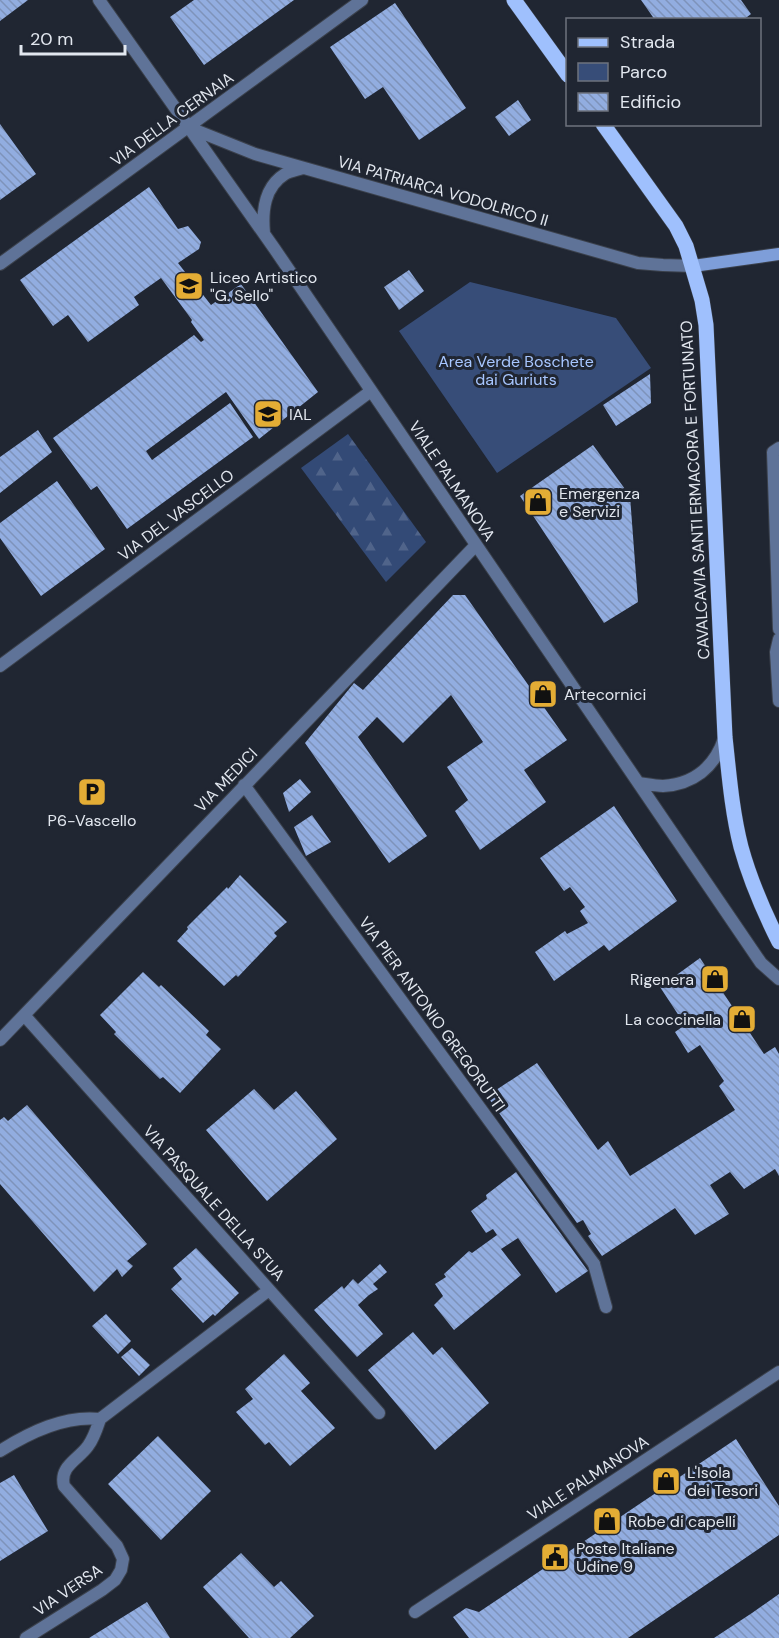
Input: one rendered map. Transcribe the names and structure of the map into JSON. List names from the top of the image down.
{
  "streets": {
    "main road": ["CAVALCAVIA SANTI ERMACORA E FORTUNATO"],
    "street": [
      "VIA DELLA CERNAIA",
      "VIA PATRIARCA VODOLRICO II",
      "VIALE PALMANOVA",
      "VIA DEL VASCELLO",
      "VIA MEDICI",
      "VIA PIER ANTONIO GREGORUTTI",
      "VIA PASQUALE DELLA STUA",
      "VIA VERSA"
    ]
  },
  "crossings": [
    ["VIA DELLA CERNAIA", "VIA PATRIARCA VODOLRICO II"],
    ["VIA DELLA CERNAIA", "VIALE PALMANOVA"],
    ["VIA PATRIARCA VODOLRICO II", "VIALE PALMANOVA"],
    ["VIA PATRIARCA VODOLRICO II", "CAVALCAVIA SANTI ERMACORA E FORTUNATO"],
    ["VIALE PALMANOVA", "CAVALCAVIA SANTI ERMACORA E FORTUNATO"],
    ["VIALE PALMANOVA", "VIA DEL VASCELLO"],
    ["VIALE PALMANOVA", "VIA MEDICI"],
    ["VIA MEDICI", "VIA PIER ANTONIO GREGORUTTI"],
    ["VIA MEDICI", "VIA PASQUALE DELLA STUA"],
    ["VIA PASQUALE DELLA STUA", "VIA VERSA"]
  ],
  "parks": ["Area Verde Boschete dai Guriuts"],
  "places": {
    "school or university": ["Liceo Artistico \"G. Sello\"", "IAL"],
    "shop": [
      "Emergenza e Servizi",
      "Artecornici",
      "Rigenera",
      "La coccinella",
      "L'Isola dei Tesori",
      "Robe di capelli"
    ],
    "parking": ["P6-Vascello"],
    "public building": ["Poste Italiane Udine 9"]
  },
  "legend": ["Strada", "Parco", "Edificio"],
  "scale_bar": "20 m"
}
